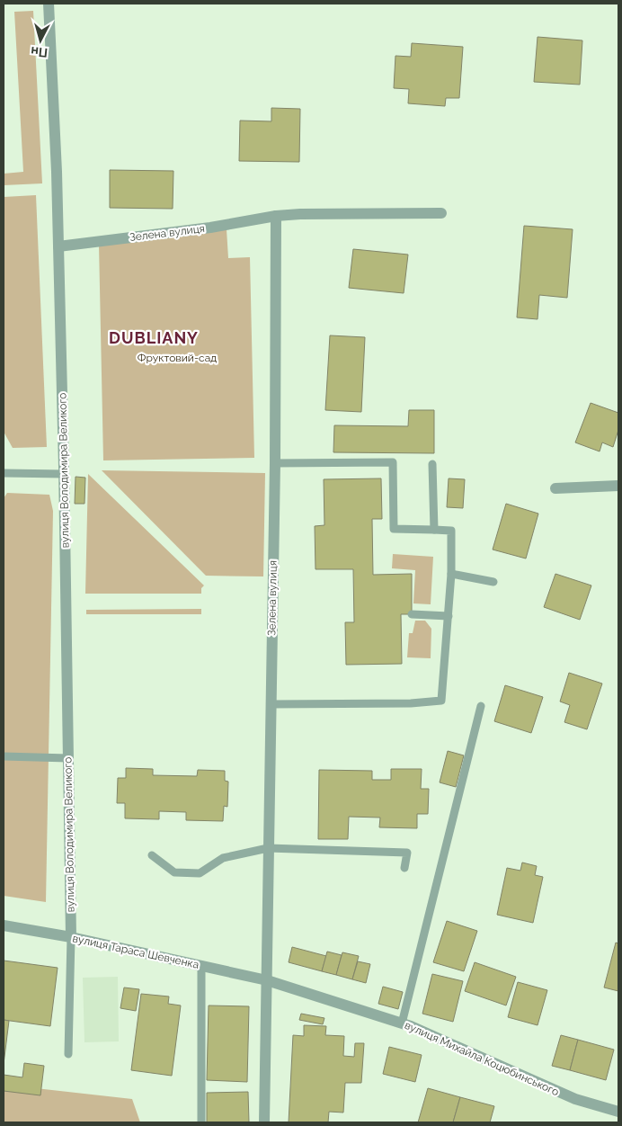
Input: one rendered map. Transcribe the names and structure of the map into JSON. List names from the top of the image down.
{
  "streets": {
    "street": [
      "Зелена вулиця",
      "вулиця Володимира Великого",
      "вулиця Тараса Шевченка",
      "вулиця Михайла Коцюбинського"
    ]
  },
  "crossings": [
    ["Зелена вулиця", "вулиця Володимира Великого"],
    ["Зелена вулиця", "вулиця Тараса Шевченка"],
    ["Зелена вулиця", "вулиця Михайла Коцюбинського"],
    ["вулиця Володимира Великого", "вулиця Тараса Шевченка"],
    ["вулиця Тараса Шевченка", "вулиця Михайла Коцюбинського"]
  ],
  "districts": ["DUBLIANY"],
  "parks": ["Фруктовий-сад"],
  "north": "bottom"
}
